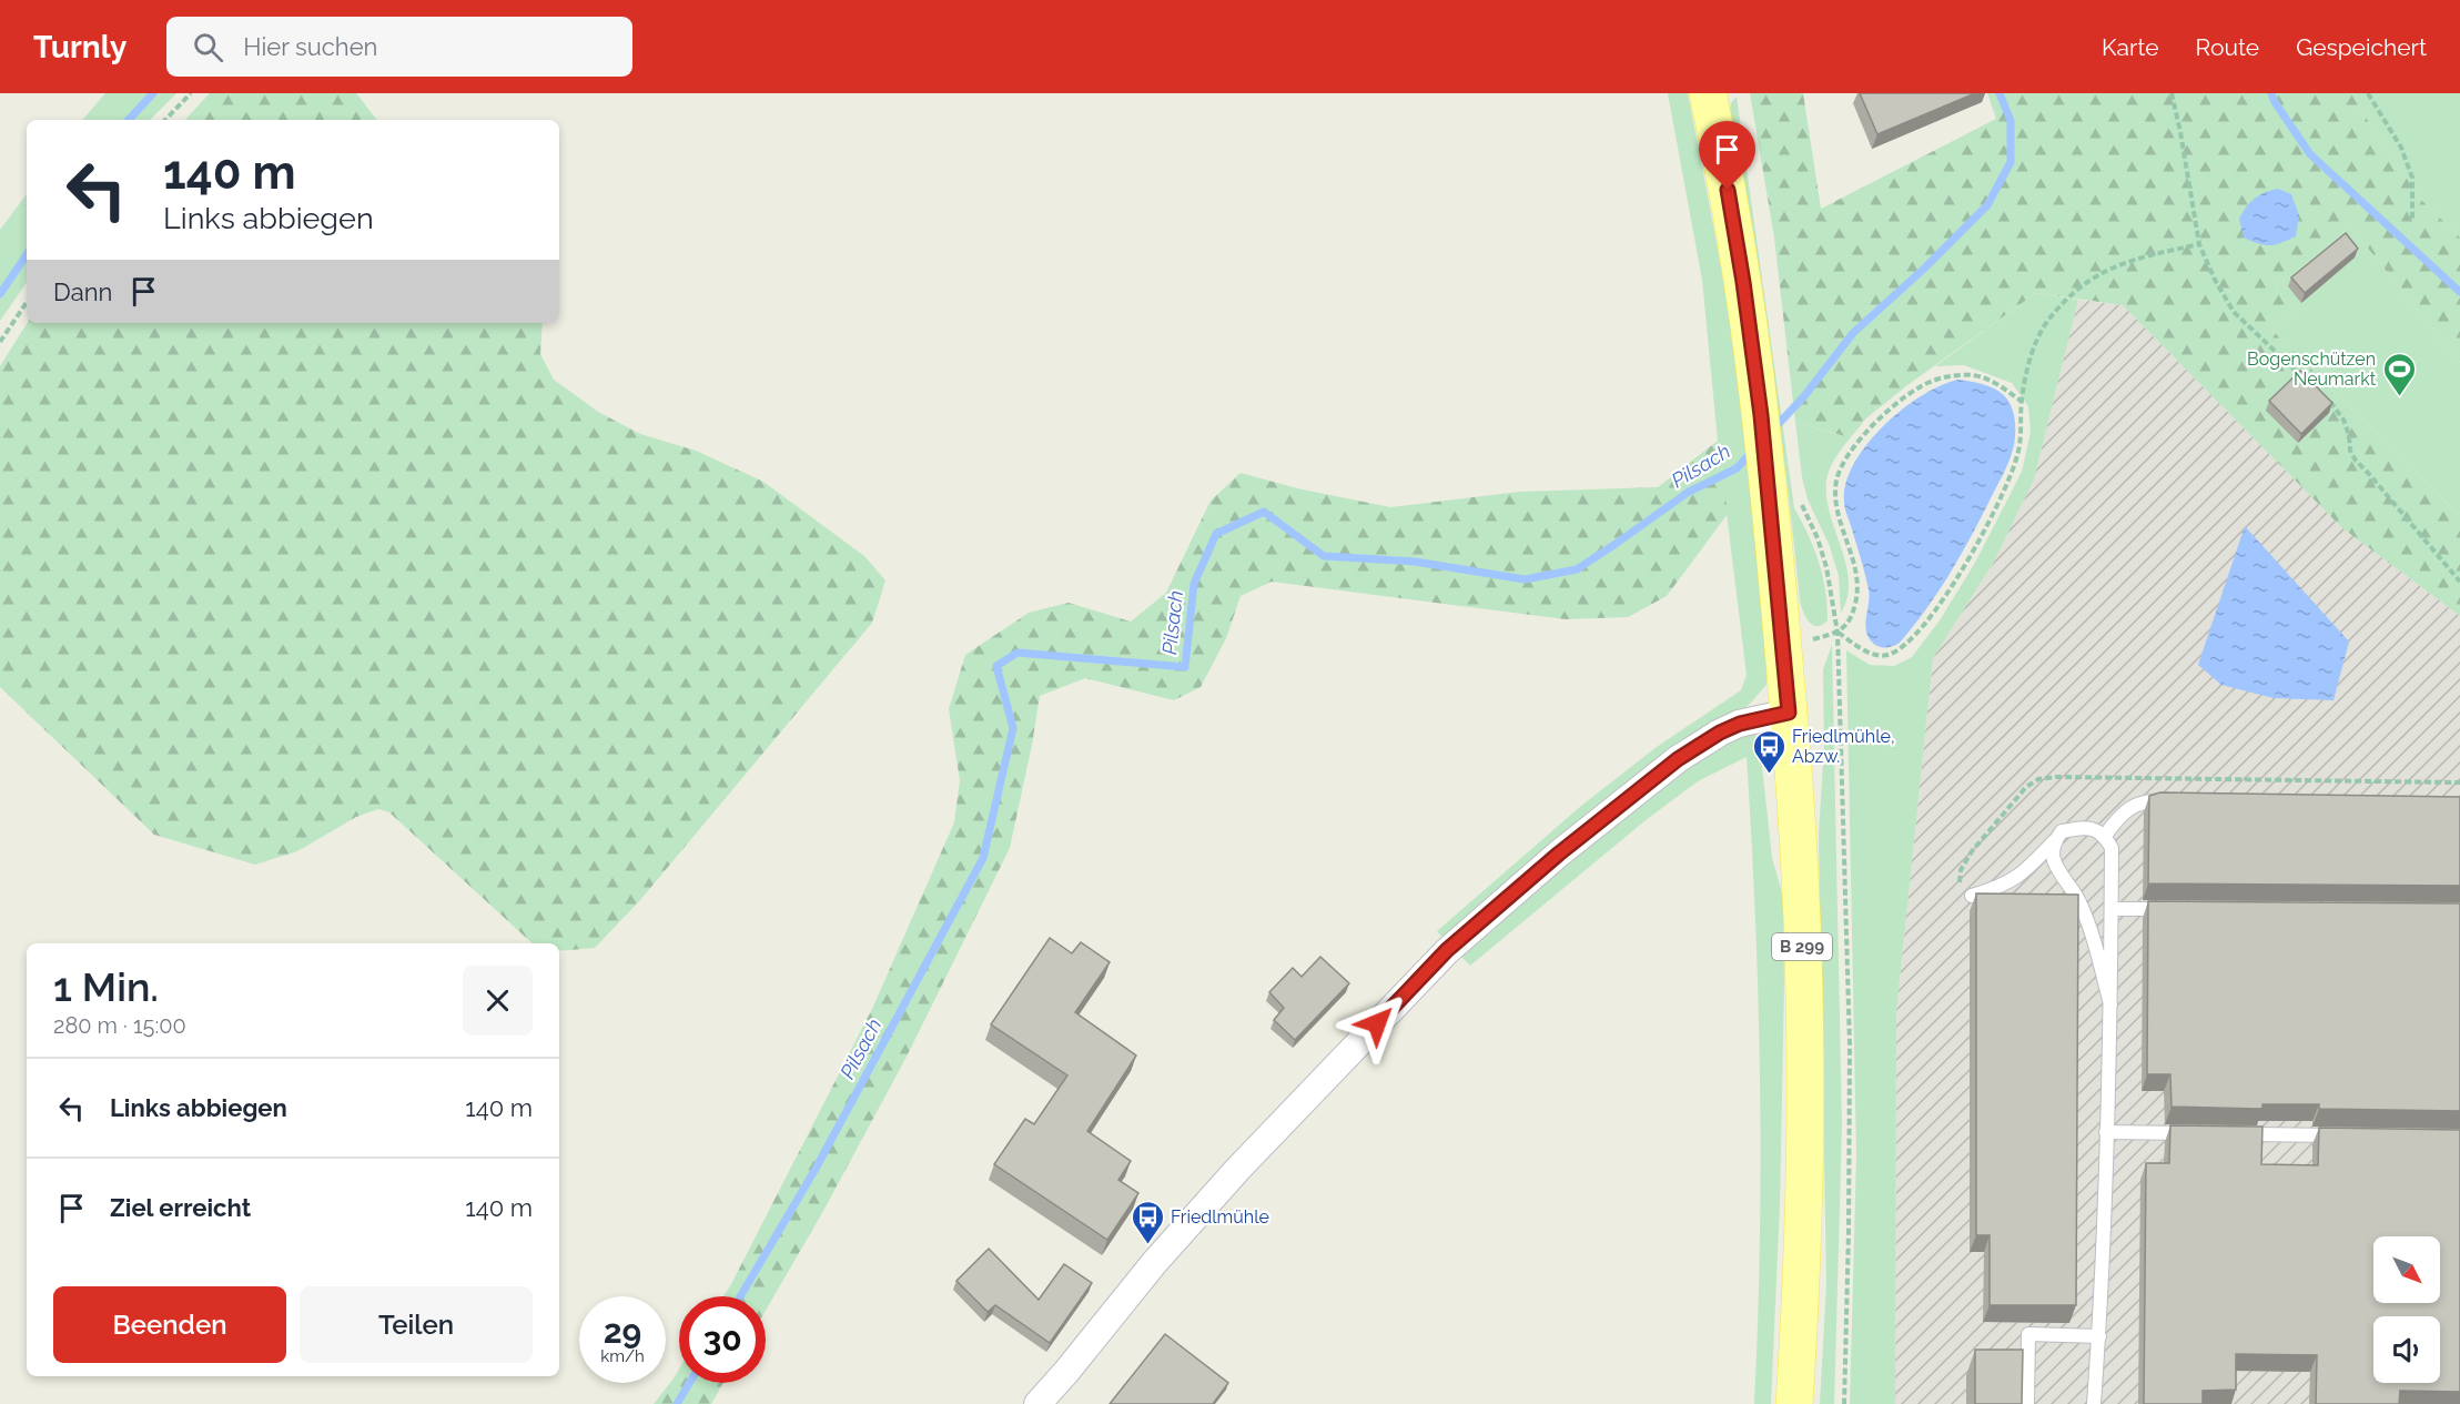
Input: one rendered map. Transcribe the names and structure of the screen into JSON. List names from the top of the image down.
{
  "streets": {
    "main road": ["B 299"]
  },
  "water": ["Pilsach"],
  "places": {
    "sports": ["Bogenschützen Neumarkt"],
    "bus stop": ["Friedlmühle, Abzw.", "Friedlmühle"]
  },
  "north": "bottom right",
  "page": {
    "header": "Turnly",
    "search": "Hier suchen",
    "nav": ["Karte", "Route", "Gespeichert"],
    "turn": ["140 m", "Links abbiegen"],
    "then": "Dann",
    "heading": ["1 Min.", "280 m · 15:00"],
    "list": [
      {
        "name": "Links abbiegen",
        "value": "140 m"
      },
      {
        "name": "Ziel erreicht",
        "value": "140 m"
      }
    ],
    "buttons": ["Beenden", "Teilen"],
    "speed": "29 km/h",
    "limit": "30"
  }
}
